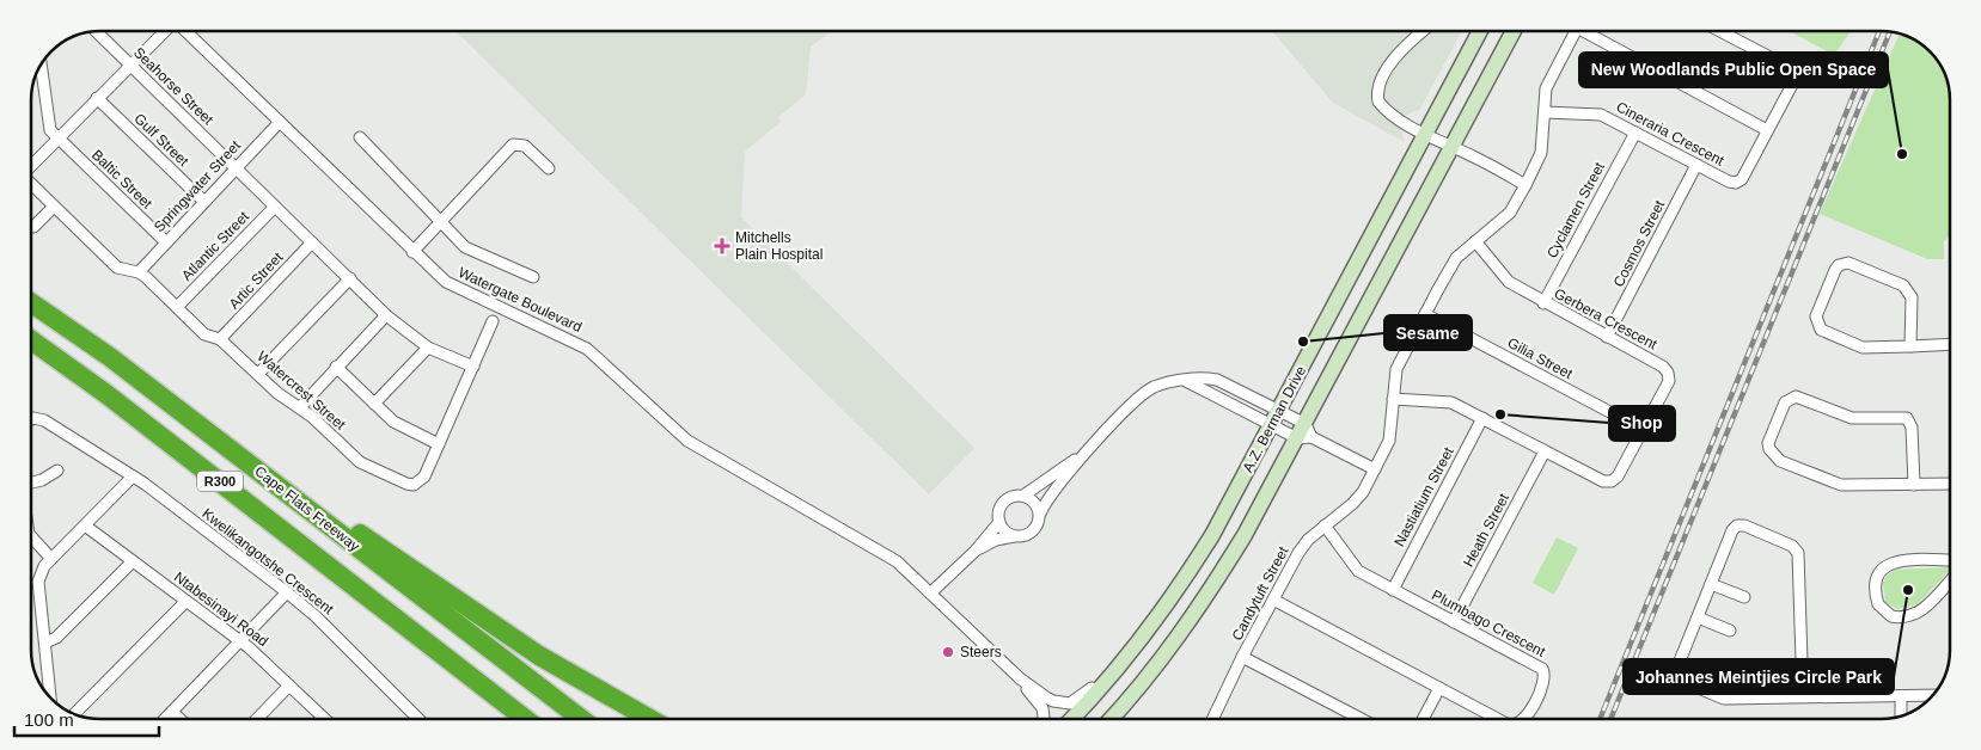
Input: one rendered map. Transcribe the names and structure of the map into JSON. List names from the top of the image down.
{
  "streets": {
    "highway": ["R300", "Cape Flats Freeway"],
    "main road": ["A.Z. Berman Drive"],
    "street": [
      "Seahorse Street",
      "Cineraria Crescent",
      "Gulf Street",
      "Baltic Street",
      "Springwater Street",
      "Cyclamen Street",
      "Cosmos Street",
      "Atlantic Street",
      "Artic Street",
      "Watergate Boulevard",
      "Gerbera Crescent",
      "Gilia Street",
      "Watercrest Street",
      "Nastiatium Street",
      "Heath Street",
      "Kwelikangotshe Crescent",
      "Candytuft Street",
      "Ntabesinayi Road",
      "Plumbago Crescent"
    ]
  },
  "crossings": [
    ["Seahorse Street", "Springwater Street"],
    ["Cineraria Crescent", "Cyclamen Street"],
    ["Cineraria Crescent", "Cosmos Street"],
    ["Cineraria Crescent", "Candytuft Street"],
    ["Gulf Street", "Springwater Street"],
    ["Baltic Street", "Springwater Street"],
    ["Springwater Street", "Watergate Boulevard"],
    ["Springwater Street", "Watercrest Street"],
    ["Cyclamen Street", "Gerbera Crescent"],
    ["Cosmos Street", "Gerbera Crescent"],
    ["Atlantic Street", "Watercrest Street"],
    ["Artic Street", "Watercrest Street"],
    ["Watergate Boulevard", "A.Z. Berman Drive"],
    ["Gerbera Crescent", "Gilia Street"],
    ["Gerbera Crescent", "Nastiatium Street"],
    ["Gerbera Crescent", "Heath Street"],
    ["Gerbera Crescent", "Candytuft Street"],
    ["Gilia Street", "Candytuft Street"],
    ["Nastiatium Street", "Plumbago Crescent"],
    ["Heath Street", "Plumbago Crescent"],
    ["Candytuft Street", "Plumbago Crescent"]
  ],
  "places": {
    "other": [
      "New Woodlands Public Open Space",
      "Sesame",
      "Shop",
      "Johannes Meintjies Circle Park",
      "Steers"
    ],
    "health": ["Mitchells Plain Hospital"]
  },
  "scale_bar": "100 m"
}
